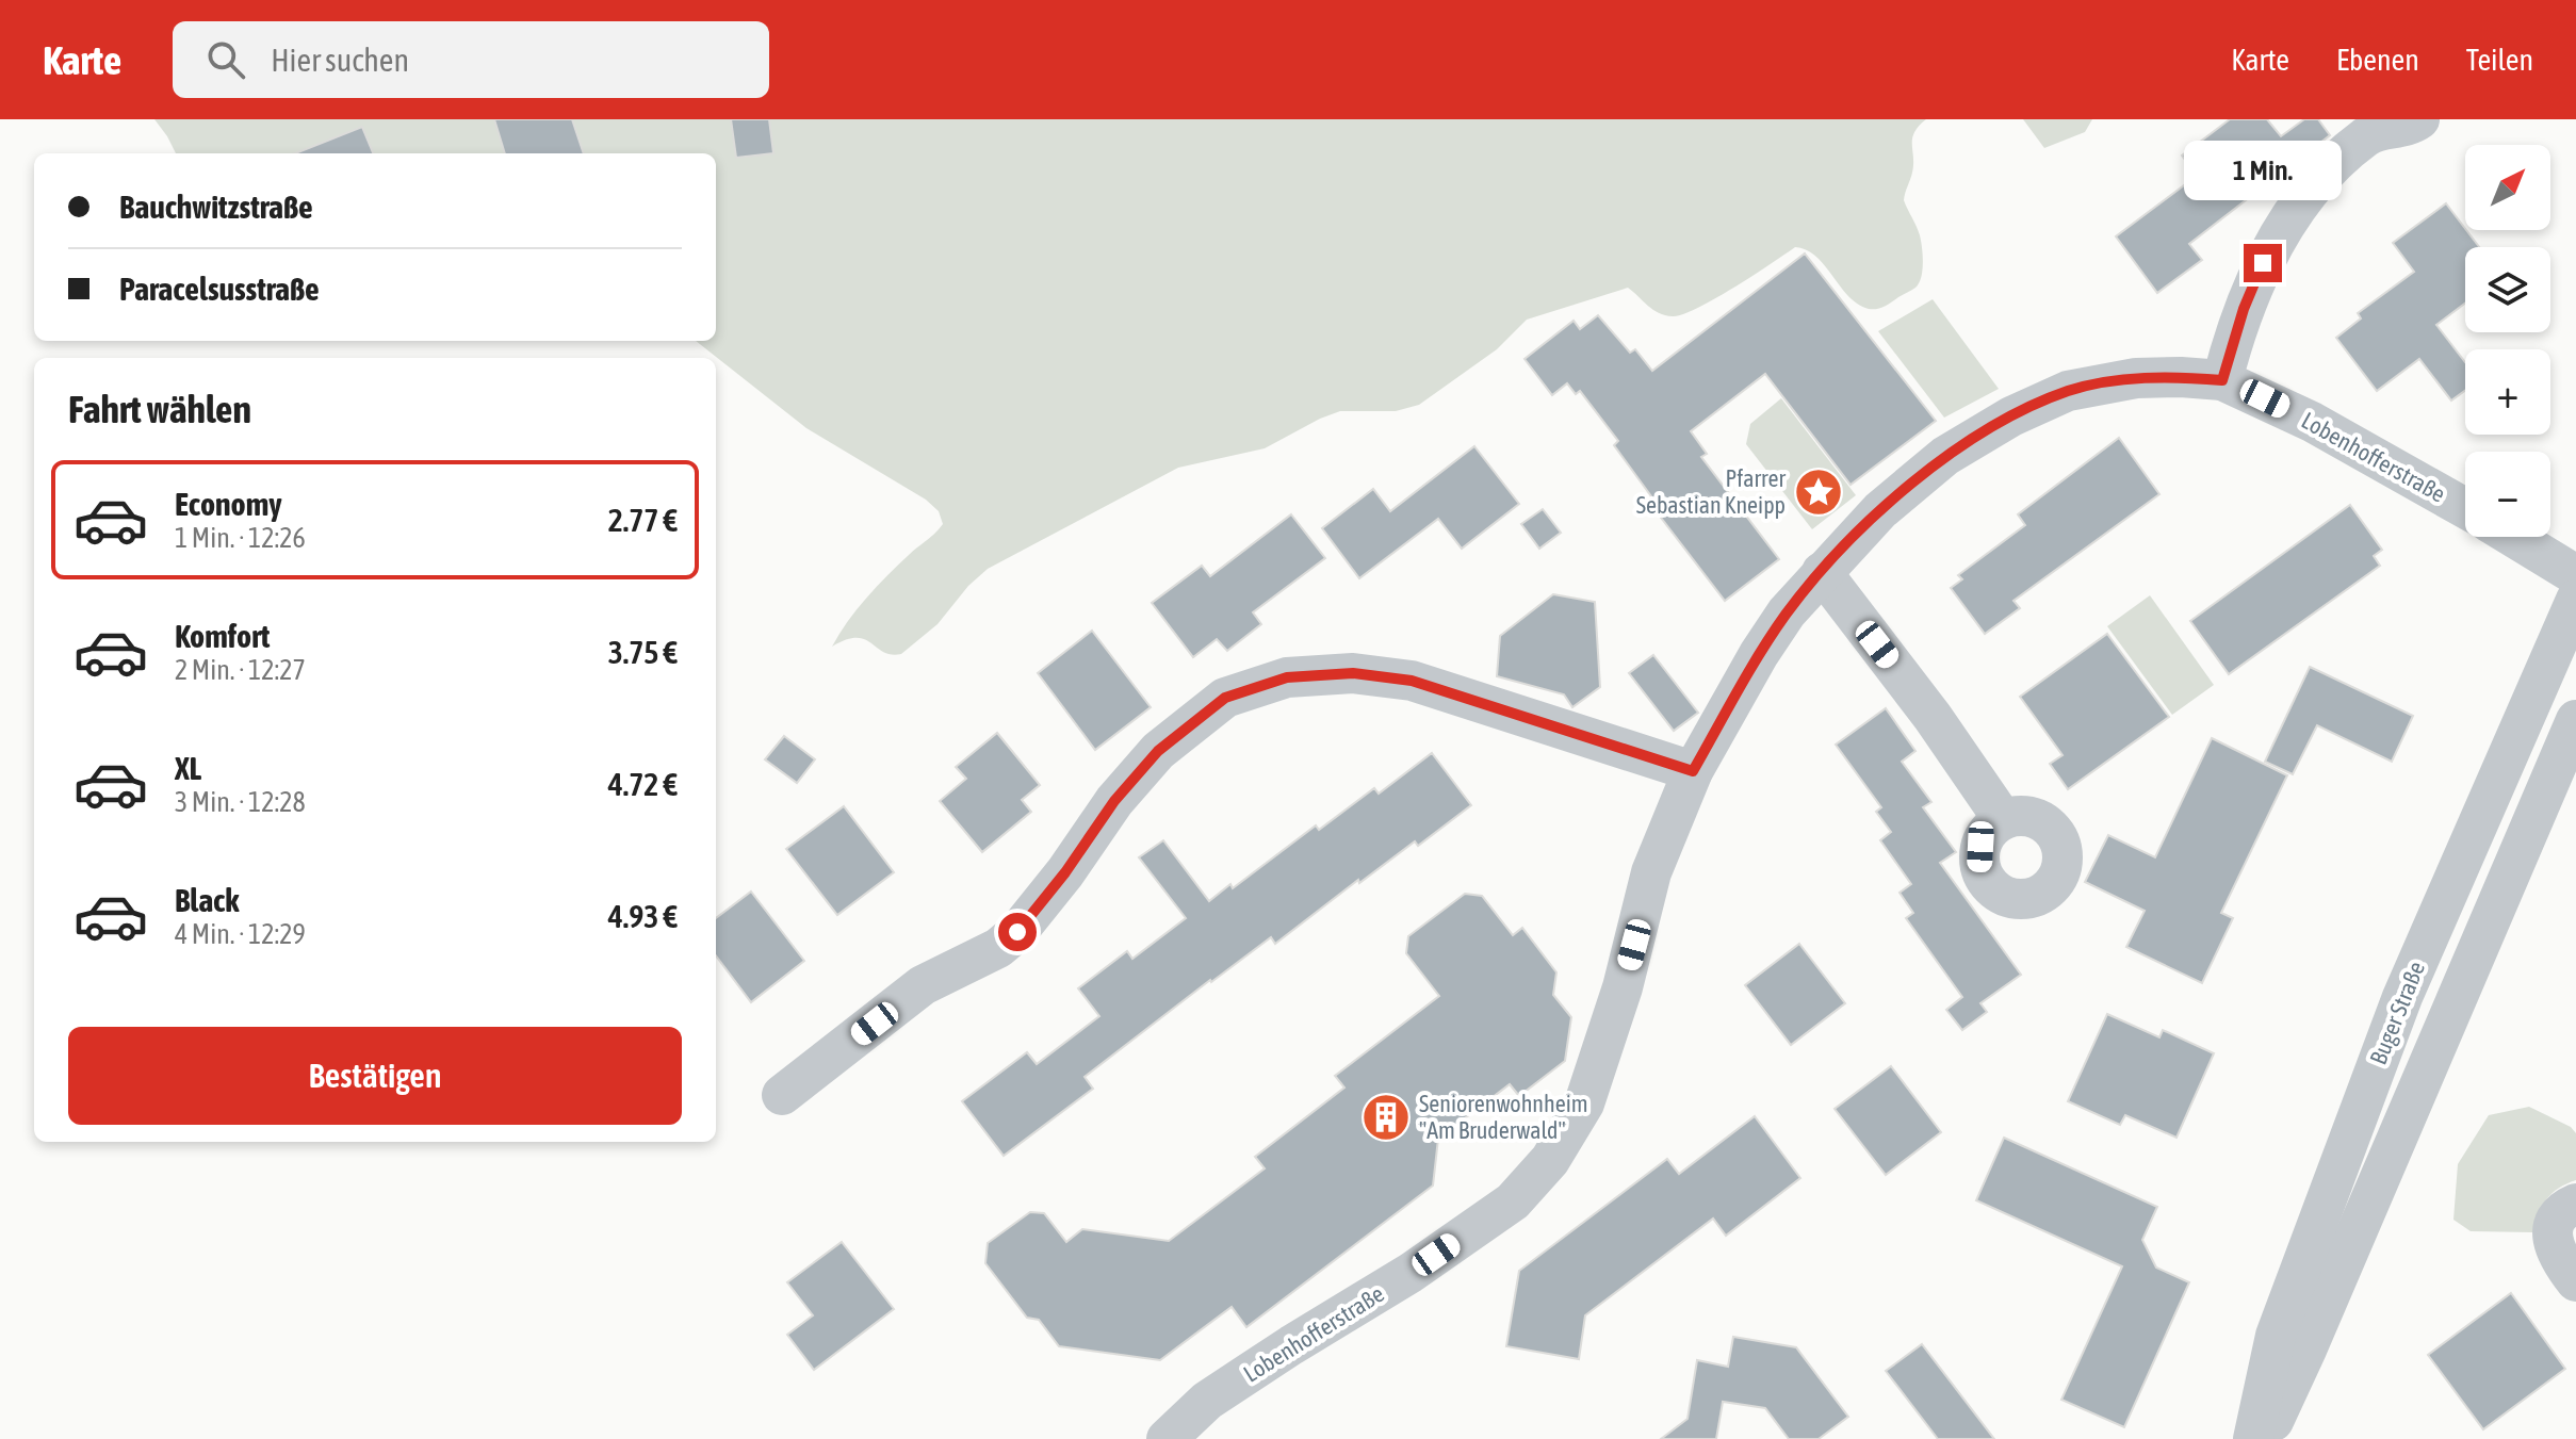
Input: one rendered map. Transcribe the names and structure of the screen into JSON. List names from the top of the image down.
{
  "streets": {
    "street": ["Lobenhofferstraße", "Buger Straße"]
  },
  "places": {
    "place": ["Pfarrer Sebastian Kneipp"],
    "building": ["Seniorenwohnheim \"Am Bruderwald\""]
  },
  "north": "top right",
  "page": {
    "header": "Karte",
    "search": "Hier suchen",
    "nav": ["Karte", "Ebenen", "Teilen"],
    "bubble": "1 Min.",
    "map_buttons": ["+", "−"],
    "banner": ["Bauchwitzstraße", "Paracelsusstraße"],
    "heading": "Fahrt wählen",
    "list": [
      {
        "name": "Economy",
        "note": "1 Min. · 12:26",
        "value": "2.77 €"
      },
      {
        "name": "Komfort",
        "note": "2 Min. · 12:27",
        "value": "3.75 €"
      },
      {
        "name": "XL",
        "note": "3 Min. · 12:28",
        "value": "4.72 €"
      },
      {
        "name": "Black",
        "note": "4 Min. · 12:29",
        "value": "4.93 €"
      }
    ],
    "buttons": "Bestätigen"
  }
}
